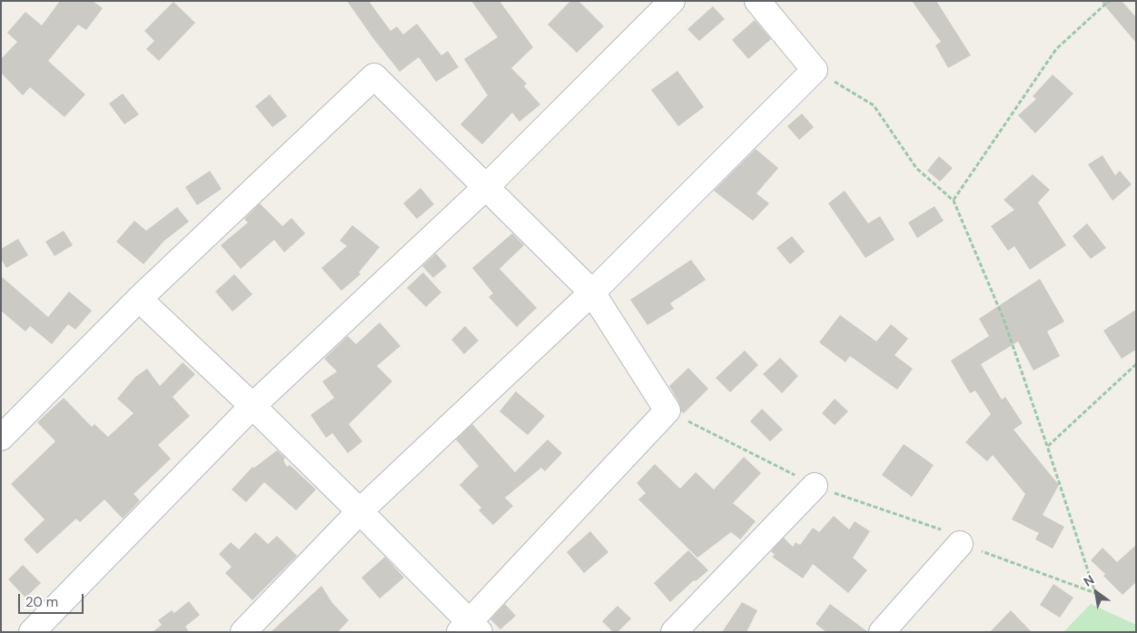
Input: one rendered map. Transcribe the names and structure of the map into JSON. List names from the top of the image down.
{
  "scale_bar": "20 m",
  "north": "top left"
}
